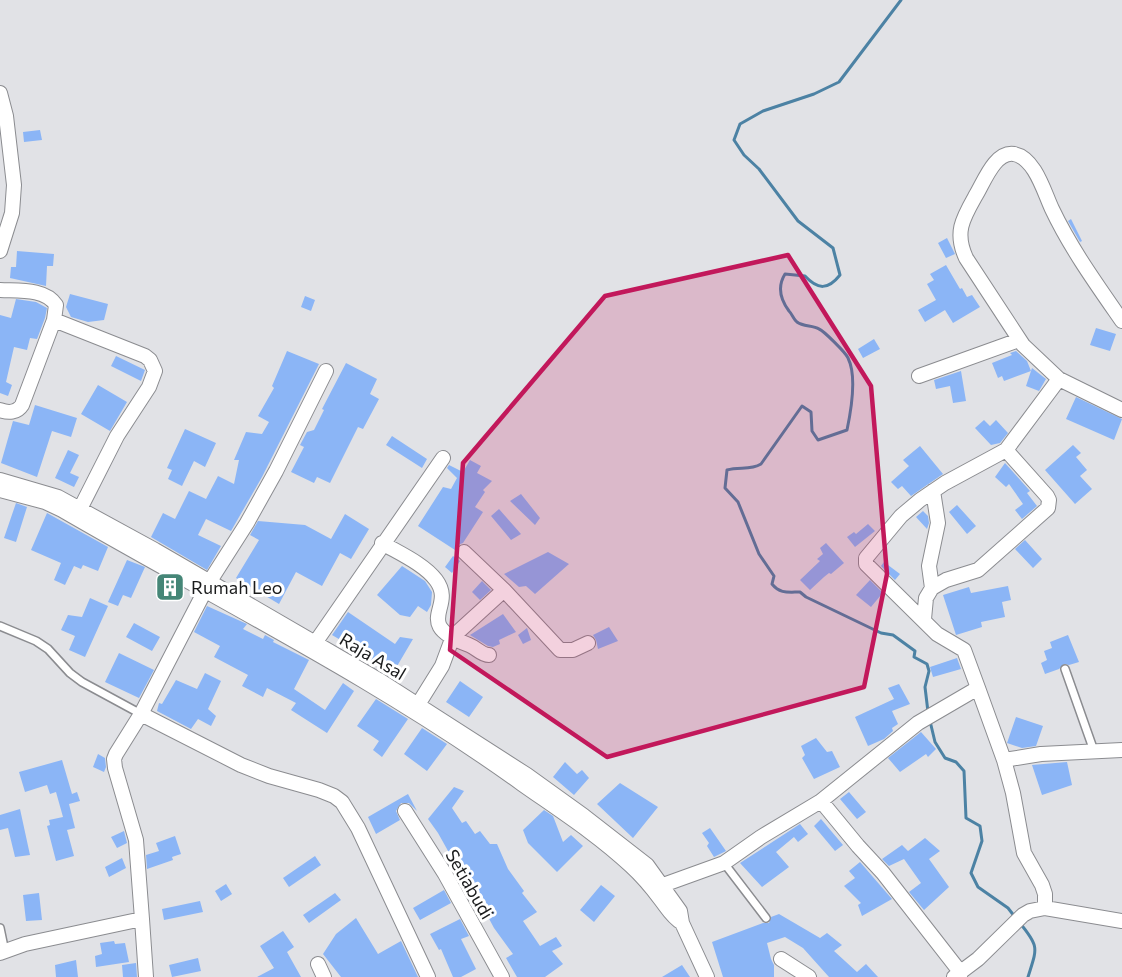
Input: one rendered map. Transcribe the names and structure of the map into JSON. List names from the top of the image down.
{
  "streets": {
    "street": ["Raja Asal", "Setiabudi"]
  },
  "places": {
    "building": ["Rumah Leo"]
  }
}
